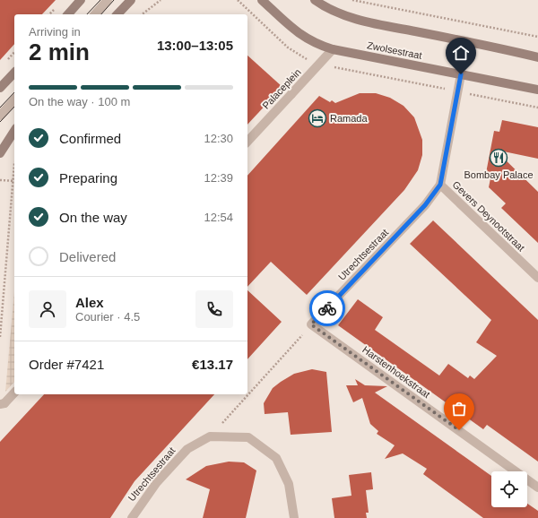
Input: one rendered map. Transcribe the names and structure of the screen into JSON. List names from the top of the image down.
{
  "streets": {
    "main road": ["Zwolsestraat"],
    "street": [
      "Palaceplein",
      "Gevers Deynootstraat",
      "Utrechtsestraat",
      "Harstenhoekstraat"
    ]
  },
  "crossings": [
    ["Zwolsestraat", "Palaceplein"],
    ["Zwolsestraat", "Utrechtsestraat"],
    ["Gevers Deynootstraat", "Utrechtsestraat"],
    ["Utrechtsestraat", "Harstenhoekstraat"]
  ],
  "places": {
    "hotel": ["Ramada"],
    "restaurant": ["Bombay Palace"]
  },
  "page": {
    "heading": ["2 min", "Arriving in", "13:00–13:05"],
    "panel": [
      "Alex",
      "Courier · 4.5",
      "Order #7421",
      "€13.17"
    ],
    "bar": "On the way · 100 m",
    "list": [
      ["Confirmed", "12:30"],
      ["Preparing", "12:39"],
      ["On the way", "12:54"],
      "Delivered"
    ]
  }
}
